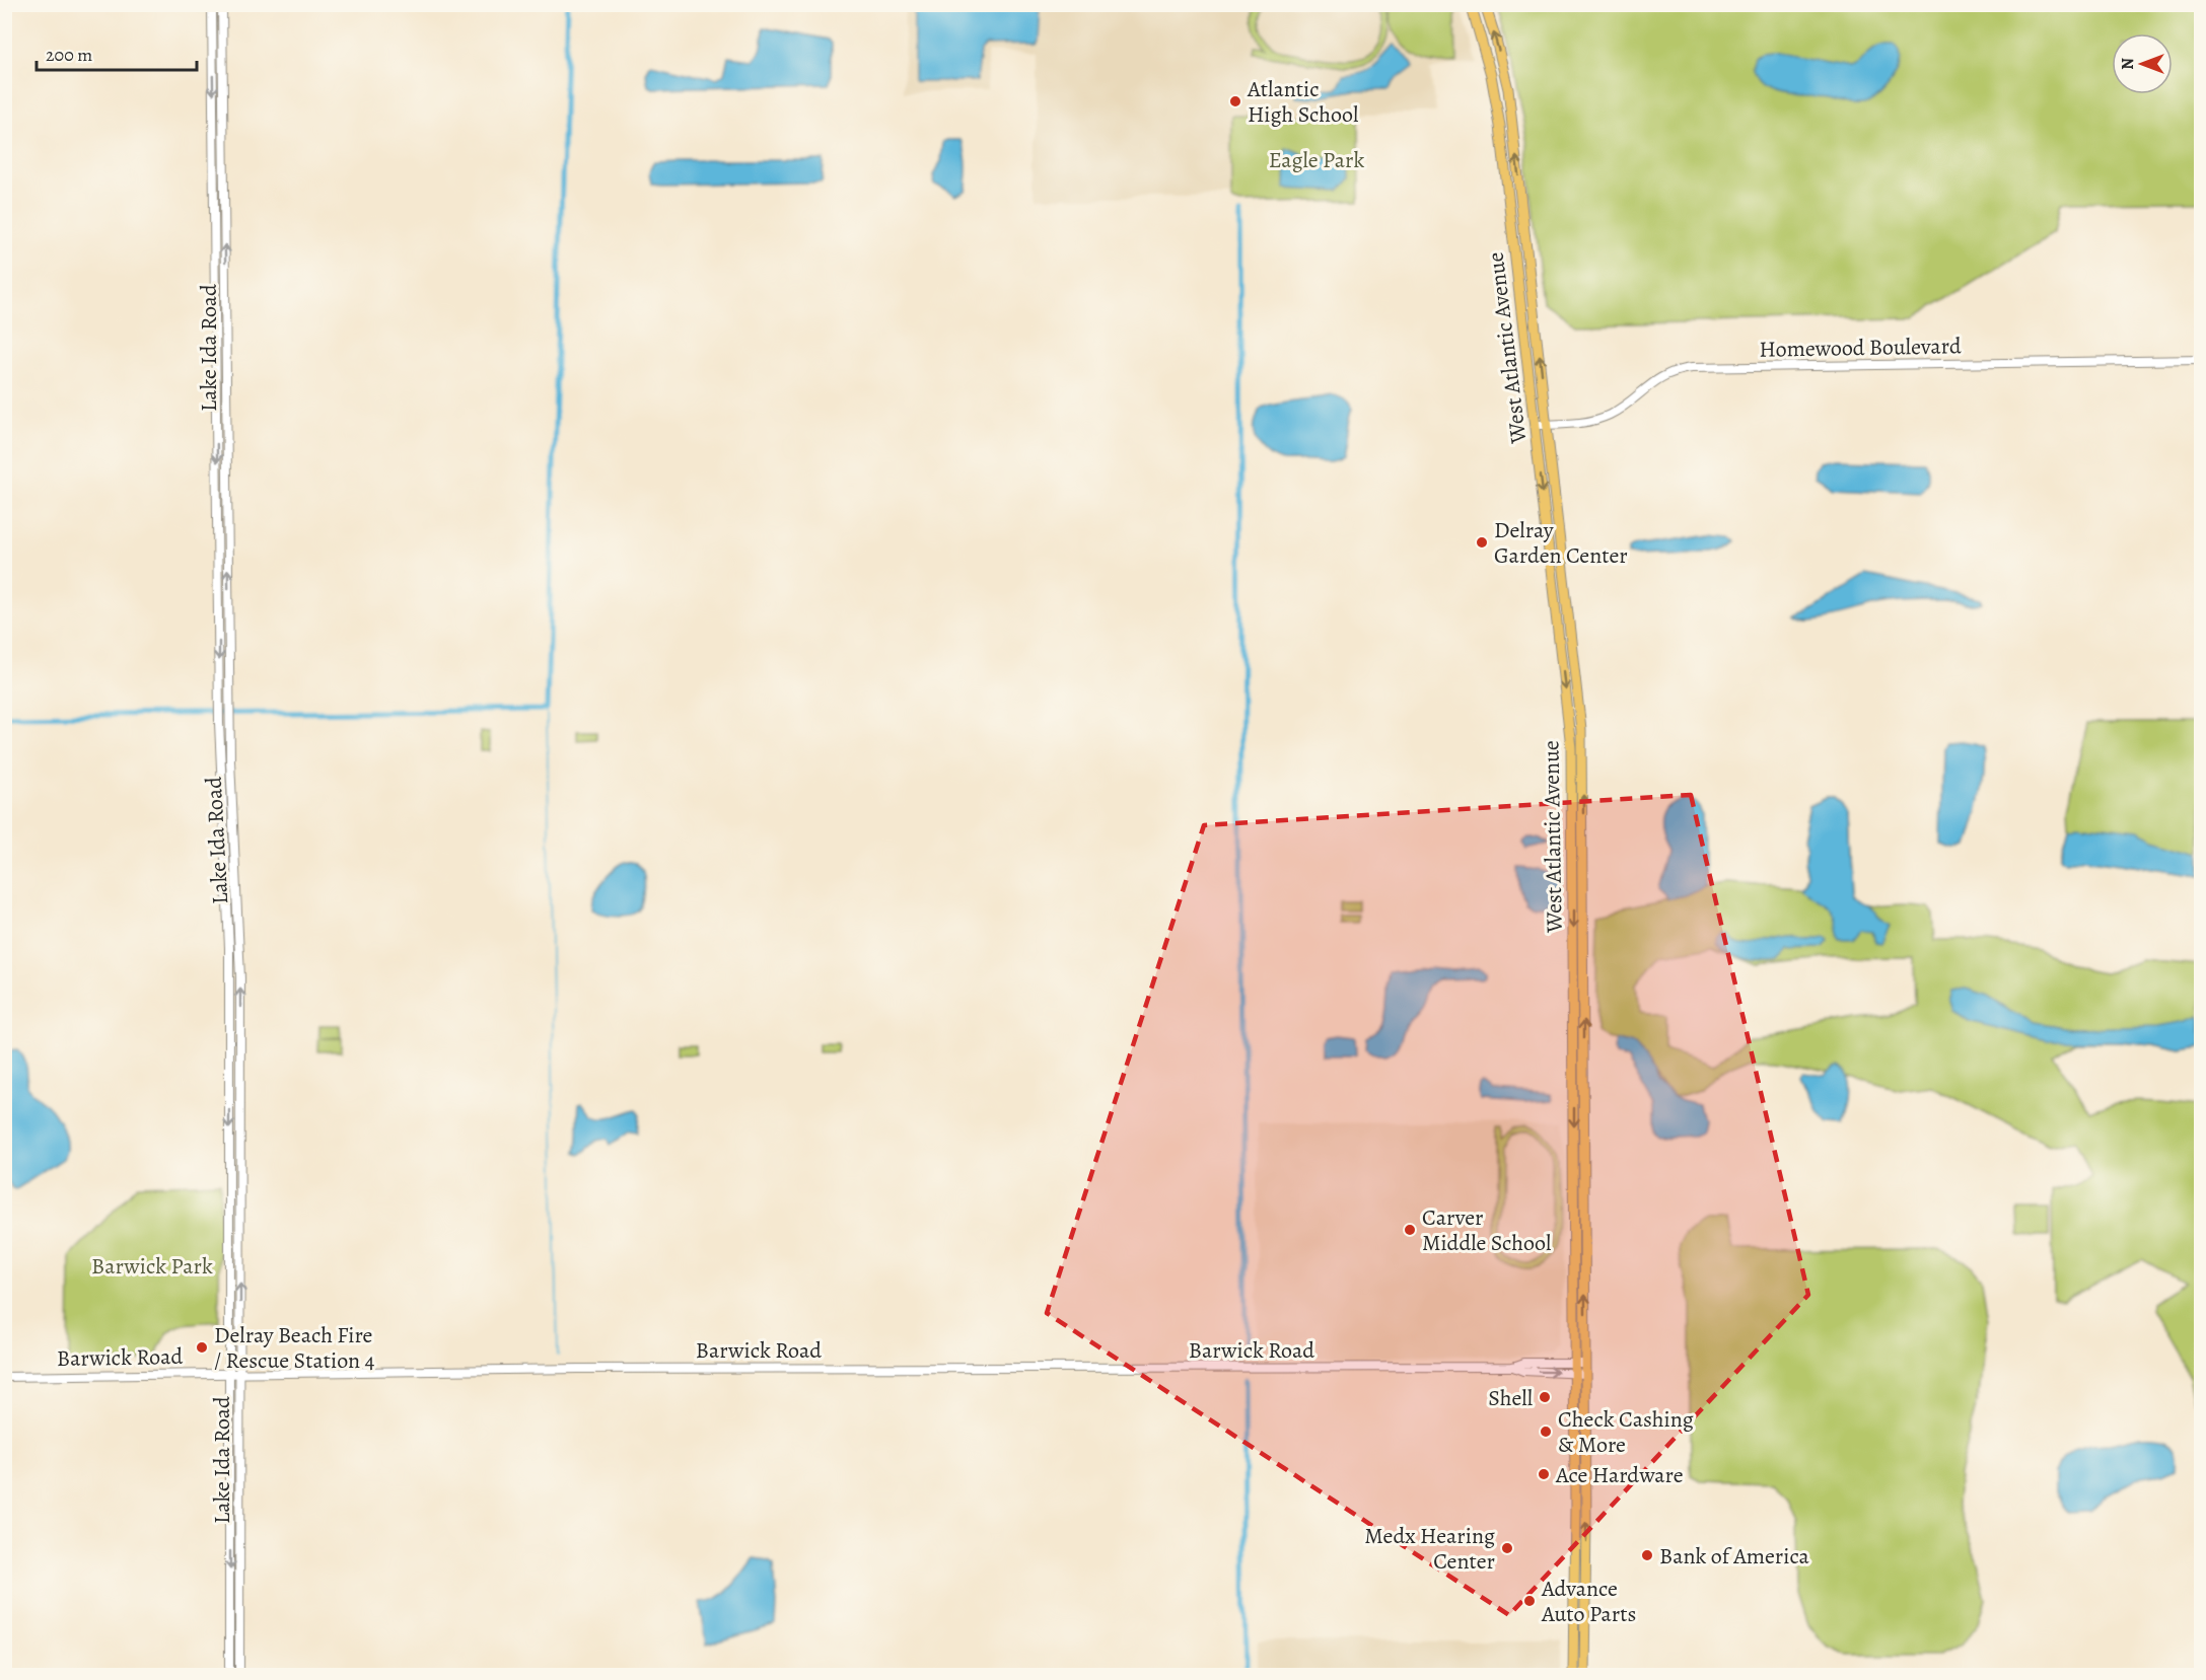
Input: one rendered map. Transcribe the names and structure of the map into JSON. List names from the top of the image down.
{
  "streets": {
    "main road": ["West Atlantic Avenue"],
    "street": ["Homewood Boulevard", "Lake Ida Road", "Barwick Road"]
  },
  "crossings": [
    ["Homewood Boulevard", "West Atlantic Avenue"],
    ["Lake Ida Road", "Barwick Road"],
    ["West Atlantic Avenue", "Barwick Road"]
  ],
  "parks": ["Eagle Park", "Barwick Park"],
  "places": [
    "Atlantic High School",
    "Delray Garden Center",
    "Carver Middle School",
    "Delray Beach Fire / Rescue Station 4",
    "Shell",
    "Check Cashing & More",
    "Ace Hardware",
    "Medx Hearing Center",
    "Bank of America",
    "Advance Auto Parts"
  ],
  "scale_bar": "200 m",
  "north": "left"
}
